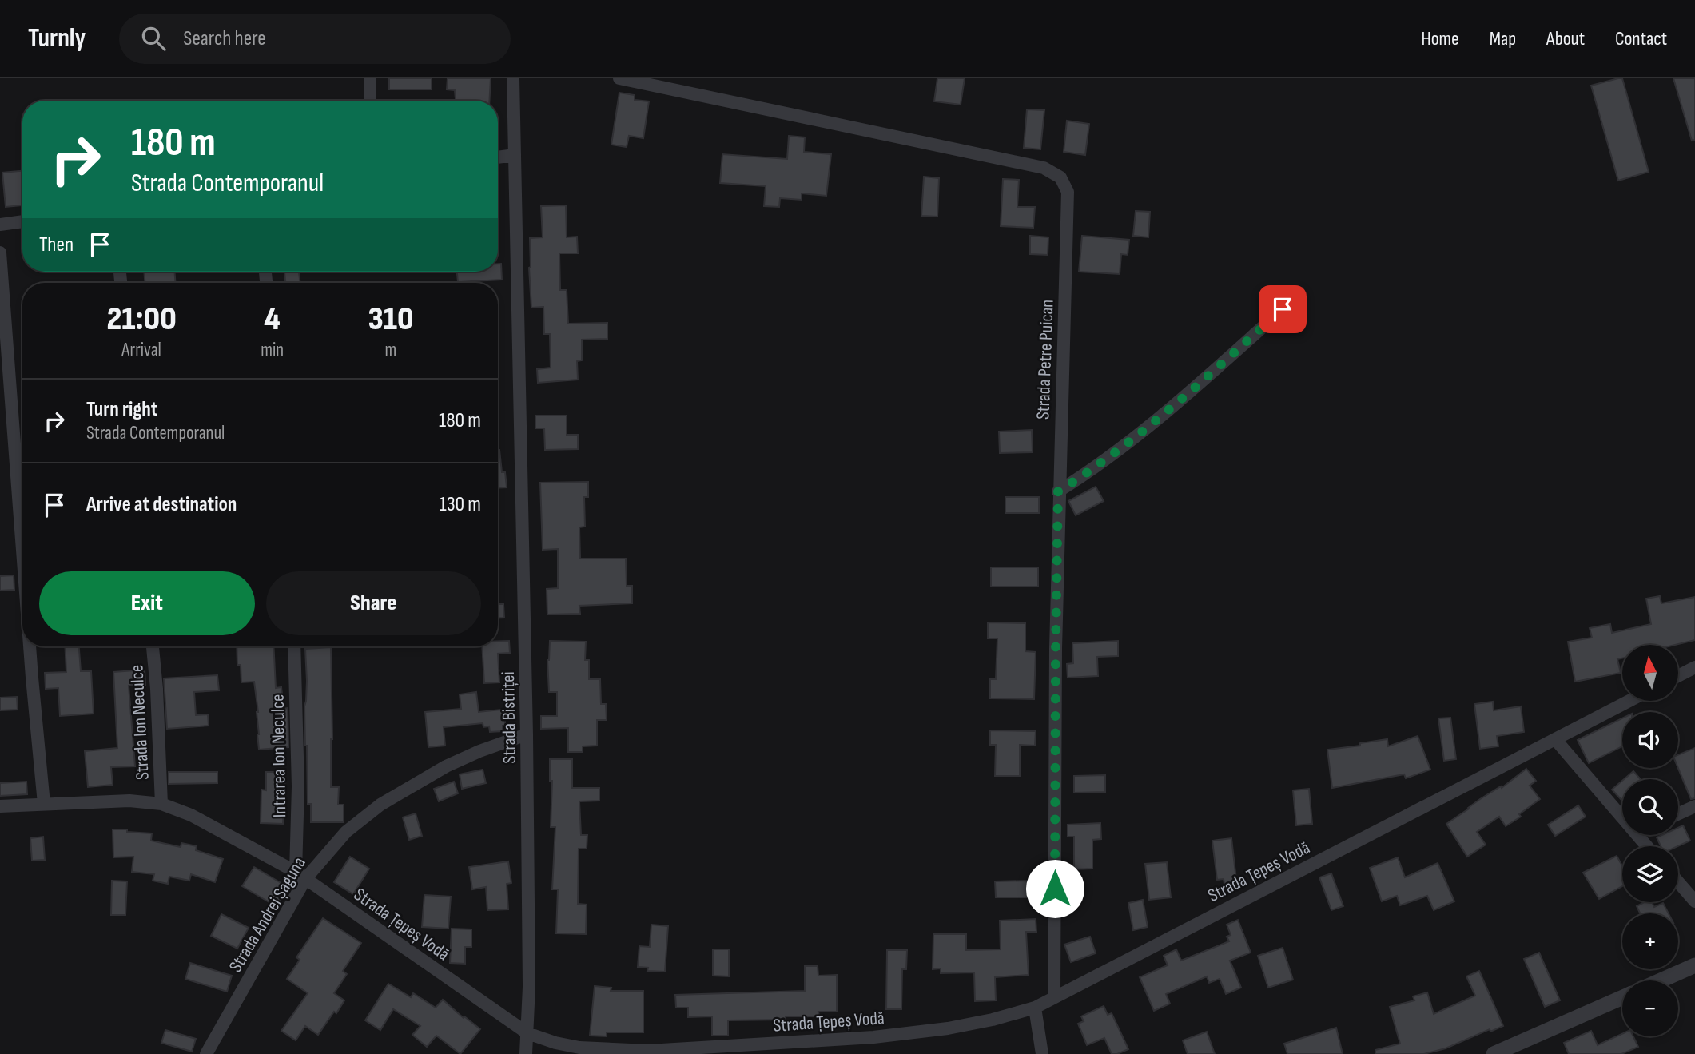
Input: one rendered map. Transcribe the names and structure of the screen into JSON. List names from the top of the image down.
{
  "streets": {
    "street": [
      "Strada Petre Puican",
      "Strada Bistriței",
      "Strada Ion Neculce",
      "Intrarea Ion Neculce",
      "Strada Țepeș Vodă",
      "Strada Andrei Șaguna"
    ]
  },
  "crossings": [
    ["Strada Petre Puican", "Strada Țepeș Vodă"],
    ["Strada Bistriței", "Strada Țepeș Vodă"],
    ["Strada Bistriței", "Strada Andrei Șaguna"],
    ["Strada Ion Neculce", "Strada Țepeș Vodă"],
    ["Intrarea Ion Neculce", "Strada Țepeș Vodă"],
    ["Intrarea Ion Neculce", "Strada Andrei Șaguna"],
    ["Strada Țepeș Vodă", "Strada Andrei Șaguna"]
  ],
  "north": "top",
  "page": {
    "header": "Turnly",
    "search": "Search here",
    "nav": [
      "Home",
      "Map",
      "About",
      "Contact"
    ],
    "turn": ["180 m", "Strada Contemporanul"],
    "then": "Then",
    "eta": [
      "21:00",
      "Arrival",
      "4",
      "min",
      "310",
      "m"
    ],
    "list": [
      {
        "name": "Turn right",
        "note": "Strada Contemporanul",
        "value": "180 m"
      },
      {
        "name": "Arrive at destination",
        "value": "130 m"
      }
    ],
    "buttons": ["Exit", "Share"],
    "map_buttons": ["+", "−"]
  }
}
